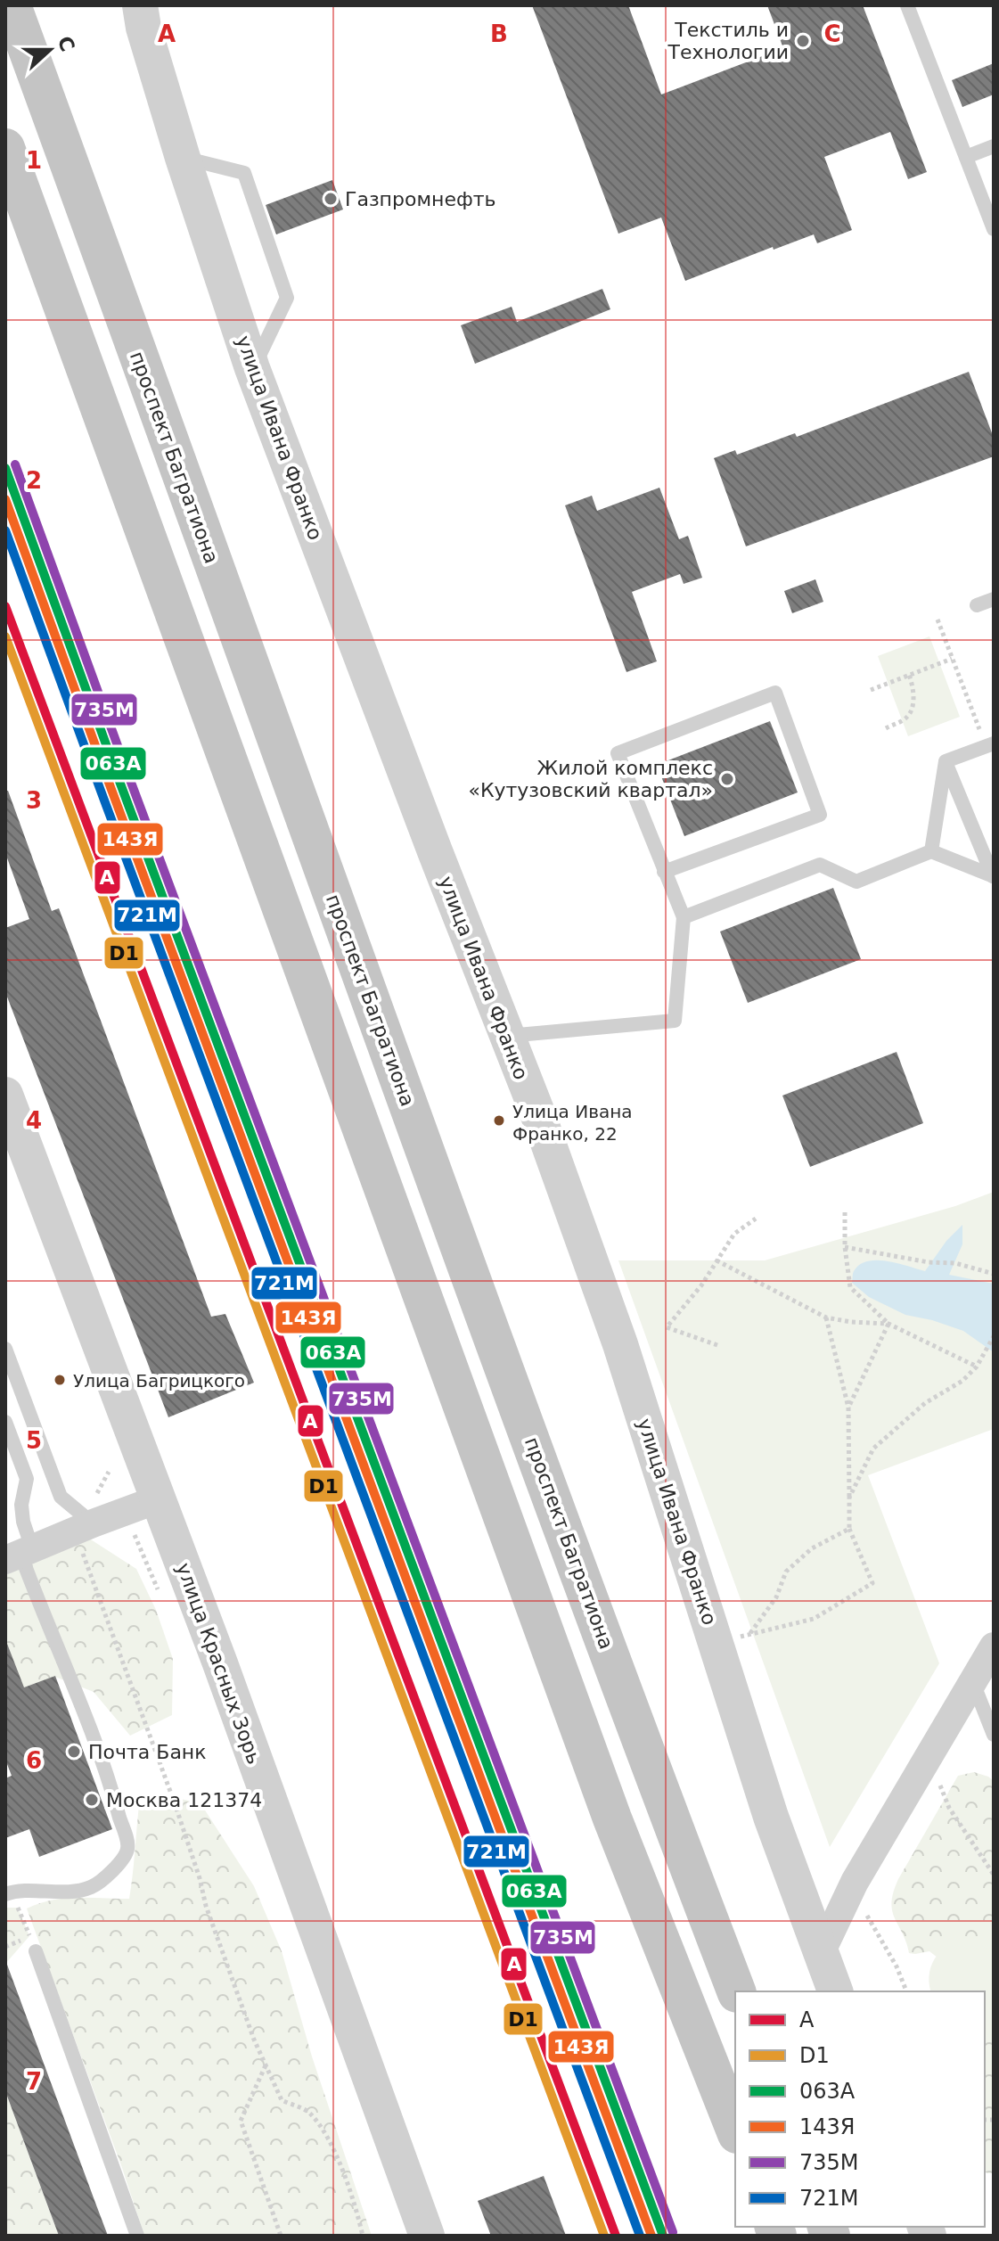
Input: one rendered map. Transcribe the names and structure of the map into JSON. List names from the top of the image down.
{
  "streets": {
    "main road": ["проспект Багратиона"],
    "street": ["улица Ивана Франко", "улица Красных Зорь"]
  },
  "places": [
    "Текстиль и Технологии",
    "Газпромнефть",
    "Жилой комплекс «Кутузовский квартал»",
    "Улица Ивана Франко, 22",
    "Улица Багрицкого",
    "Почта Банк",
    "Москва 121374"
  ],
  "lines": [
    "transit line 735М",
    "transit line 063А",
    "transit line 143Я",
    "transit line 721М",
    "transit line A",
    "transit line D1"
  ],
  "legend": [
    "A",
    "D1",
    "063А",
    "143Я",
    "735М",
    "721М"
  ],
  "north": "right",
  "grid": {
    "columns": ["A", "B", "C"],
    "rows": [
      "1",
      "2",
      "3",
      "4",
      "5",
      "6",
      "7"
    ]
  }
}
